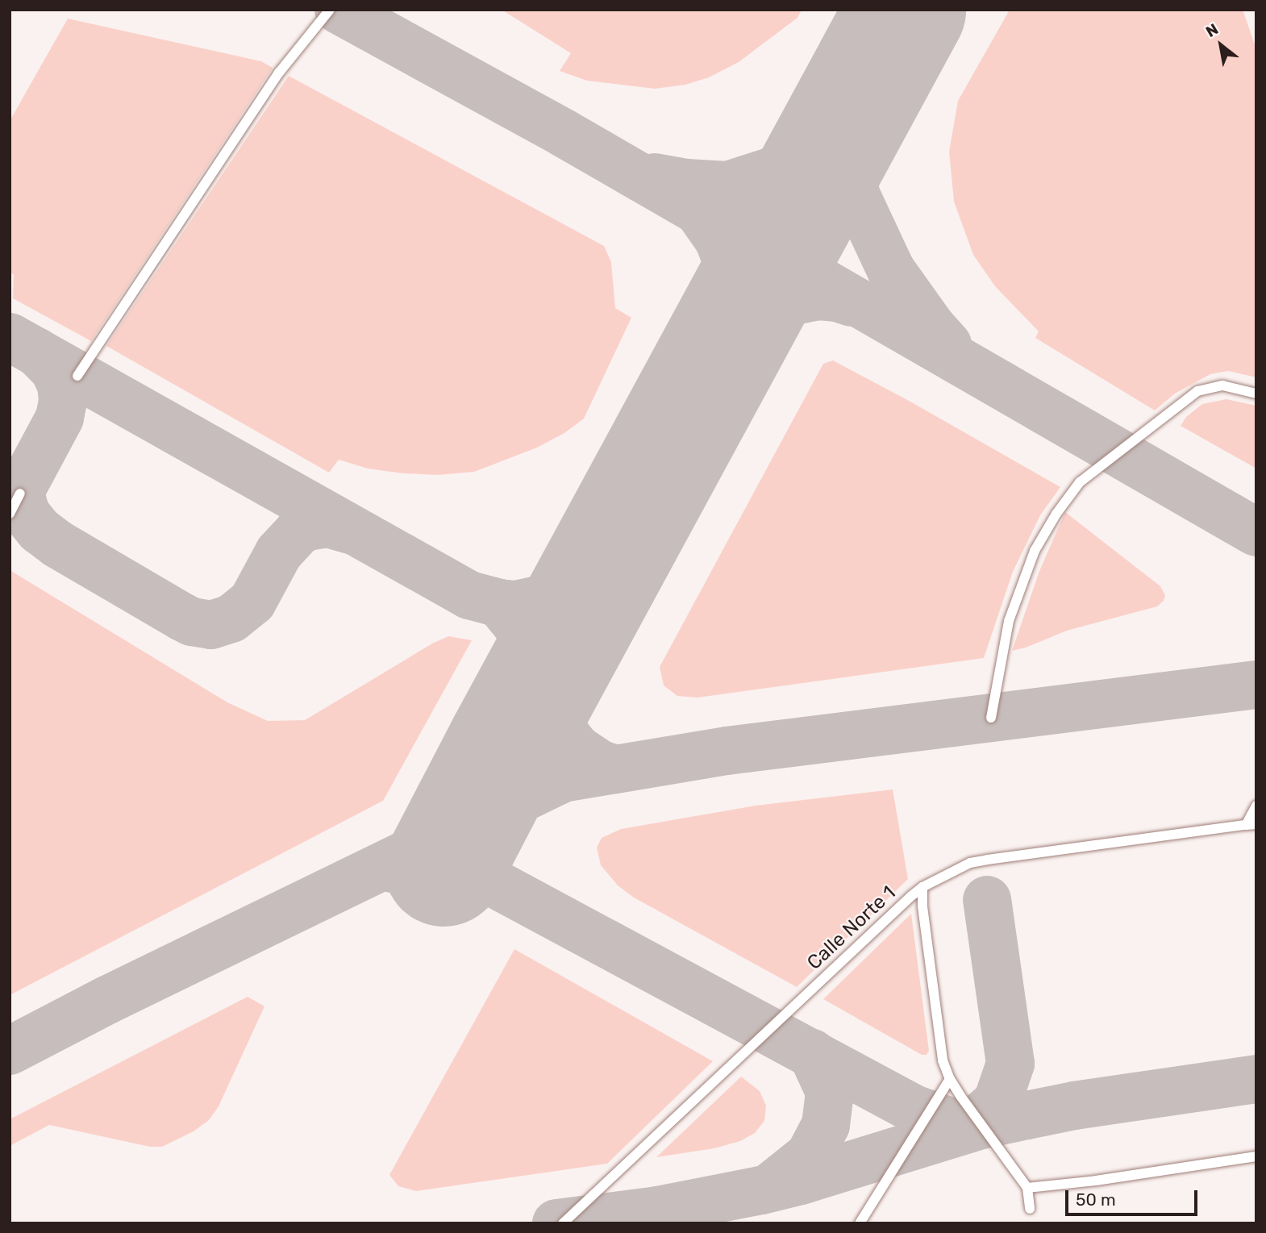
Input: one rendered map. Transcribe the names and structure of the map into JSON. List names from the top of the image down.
{
  "streets": {
    "lane": ["Calle Norte 1"]
  },
  "scale_bar": "50 m",
  "north": "top left"
}
